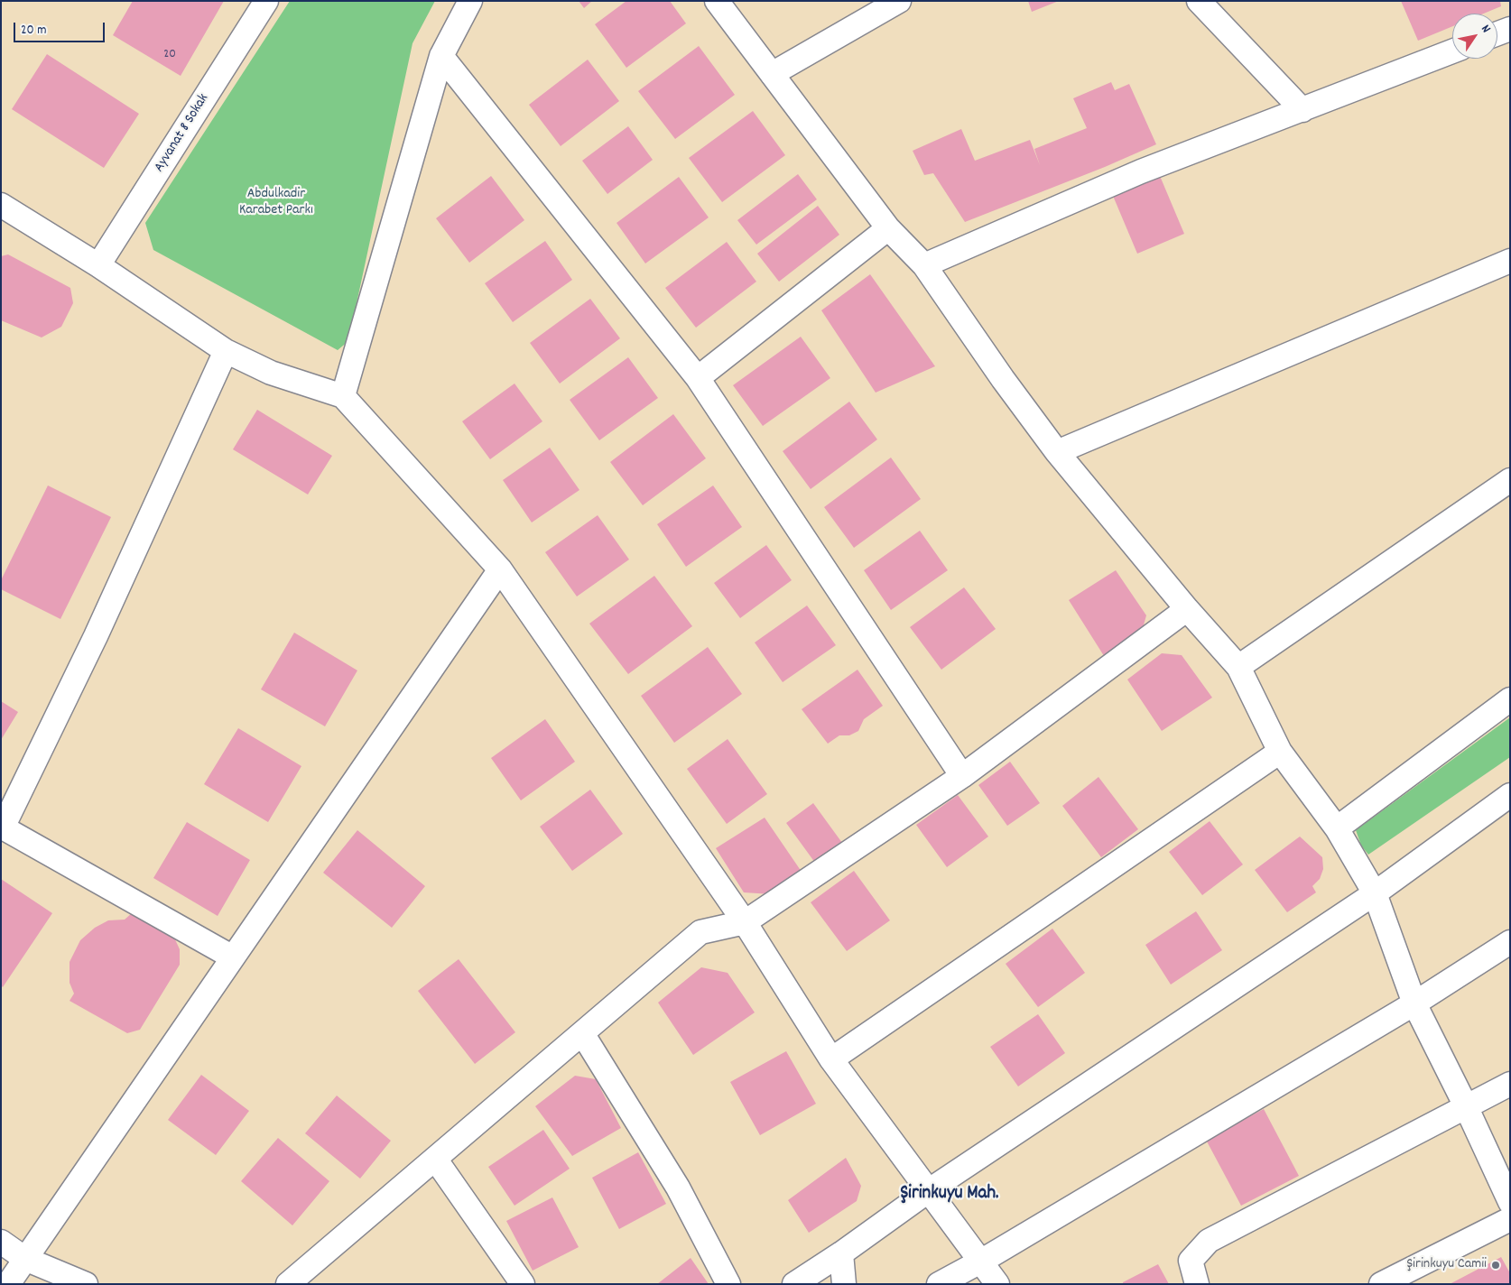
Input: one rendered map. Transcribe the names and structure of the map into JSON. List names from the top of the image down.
{
  "streets": {
    "street": ["Ayvanat 8 Sokak"]
  },
  "districts": ["Şirinkuyu Mah."],
  "parks": ["Abdulkadir Karabet Parkı"],
  "places": ["Şirinkuyu Camii"],
  "house_numbers": ["20"],
  "scale_bar": "20 m",
  "north": "top right"
}
